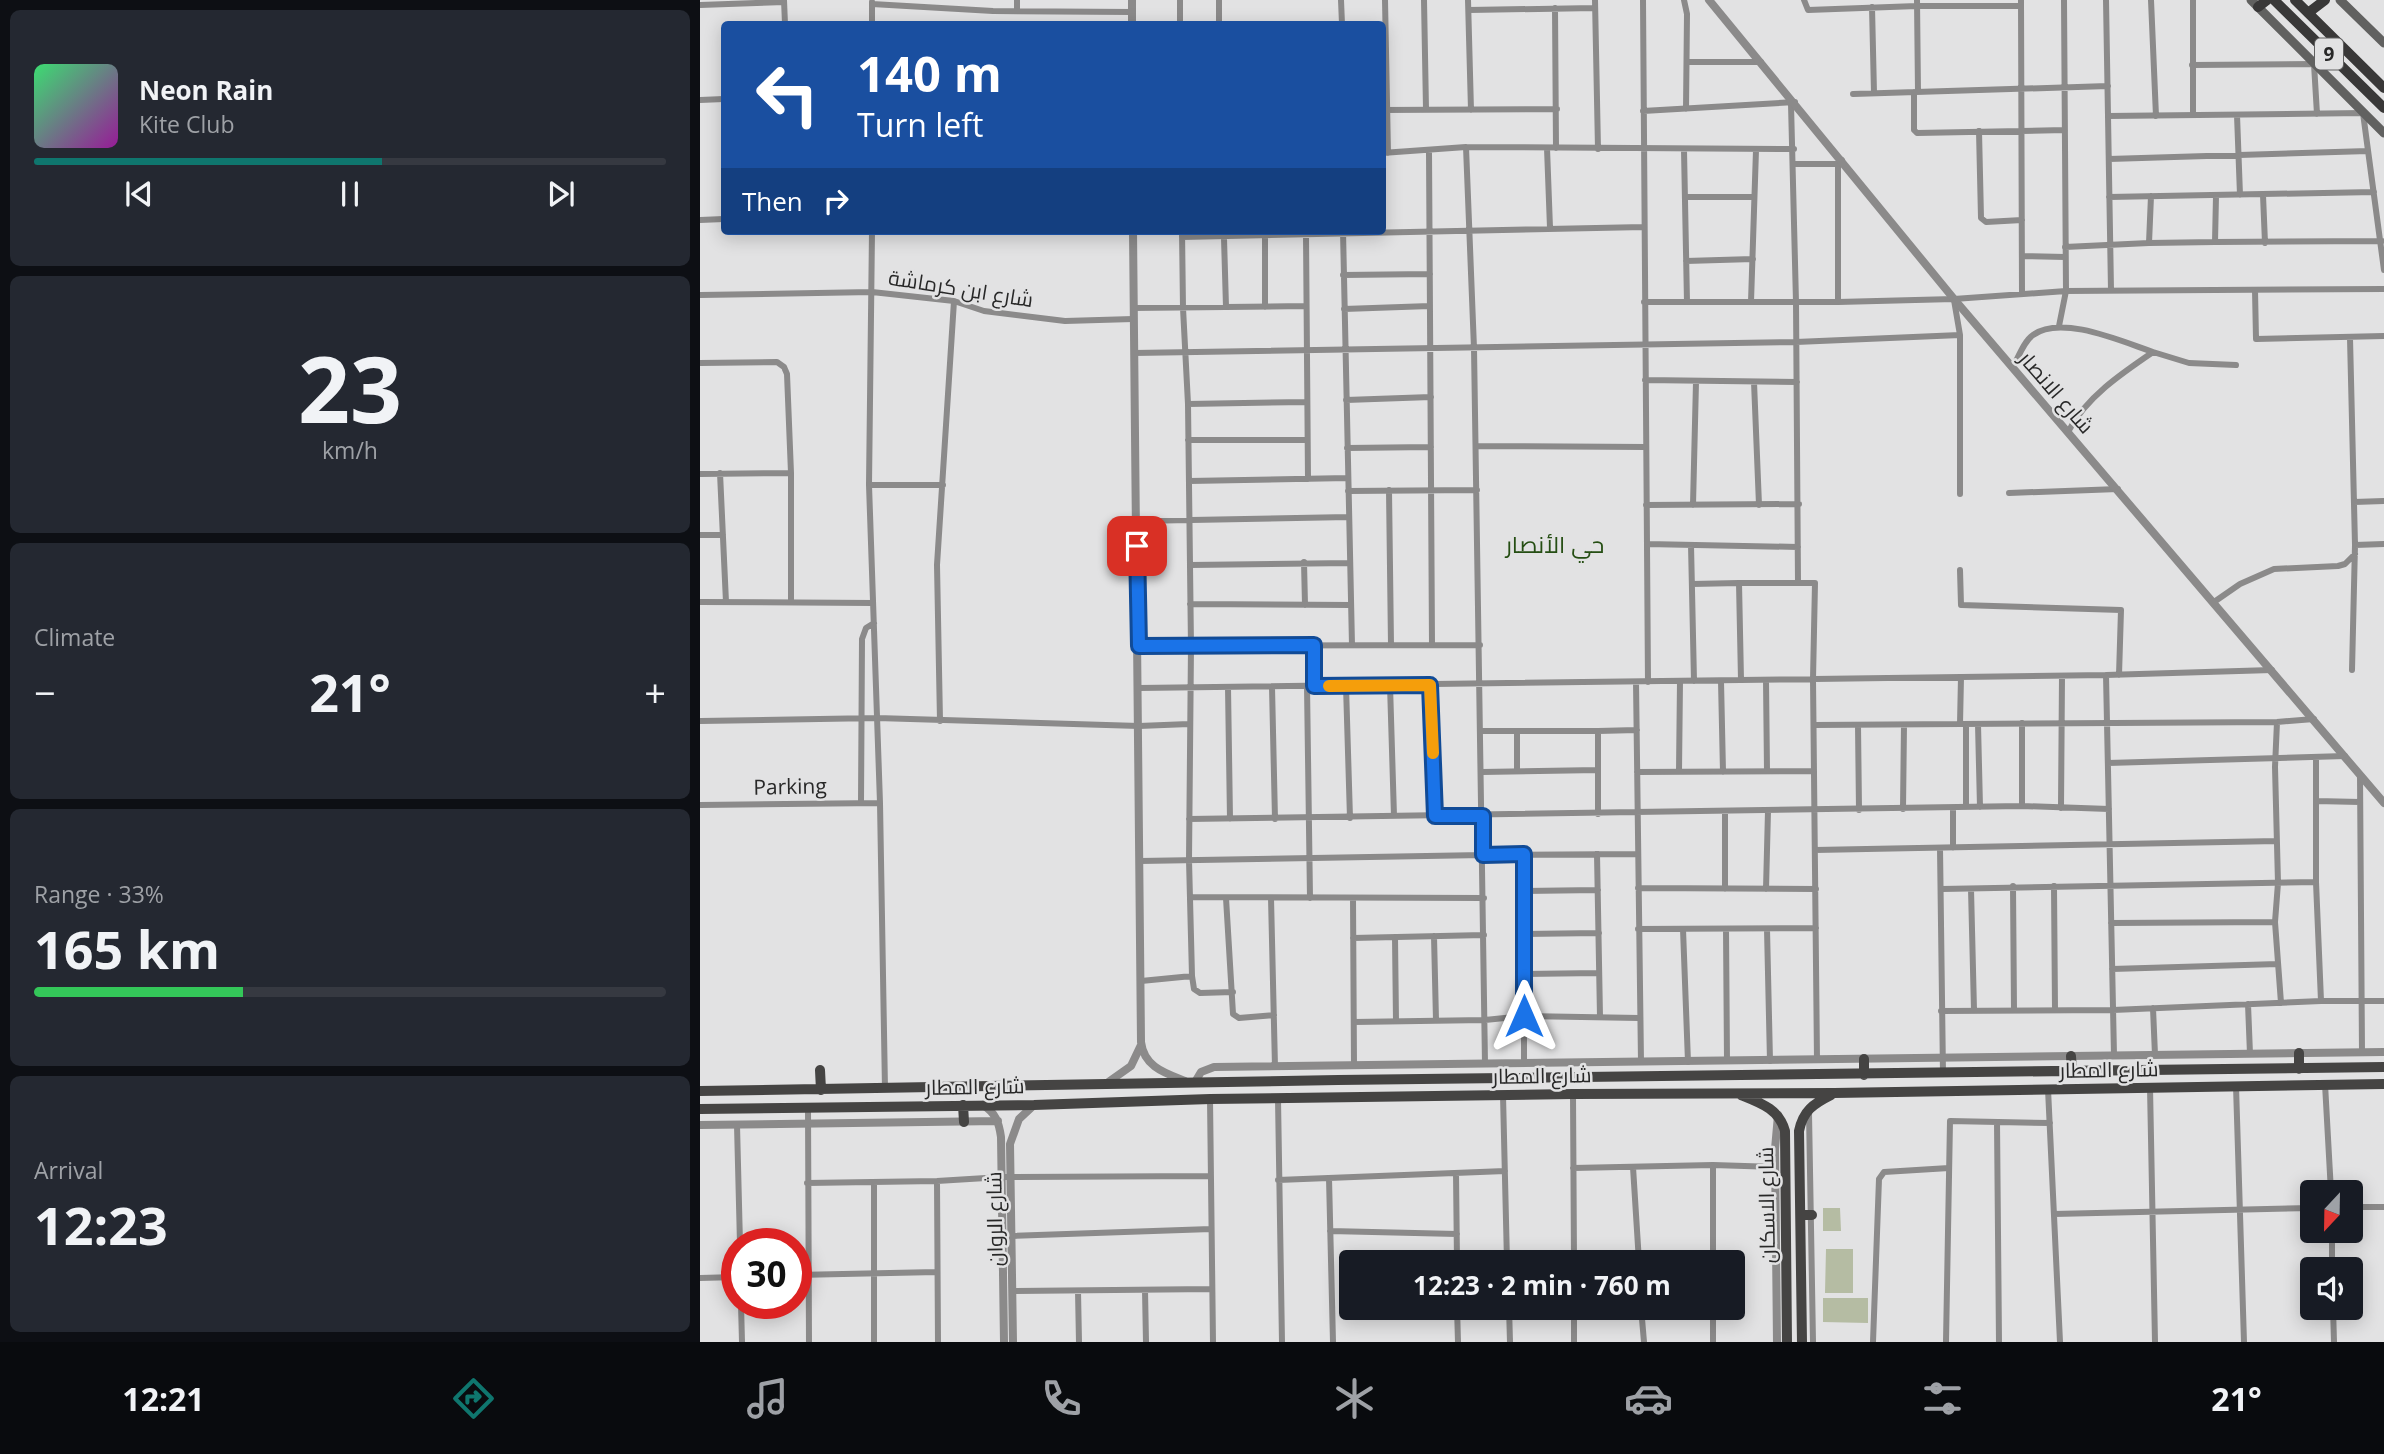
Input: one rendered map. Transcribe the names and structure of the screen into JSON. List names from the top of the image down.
{
  "streets": {
    "highway": ["9"],
    "main road": ["شارع المطار", "شارع الاسكان"],
    "street": [
      "شارع ابن كرماشة",
      "شارع الانصار",
      "Parking",
      "شارع الروان"
    ]
  },
  "crossings": [
    ["شارع المطار", "شارع الاسكان"],
    ["شارع المطار", "شارع الروان"]
  ],
  "districts": ["حي الأنصار"],
  "north": "bottom",
  "page": {
    "turn": ["140 m", "Turn left"],
    "song": ["Neon Rain", "Kite Club"],
    "then": "Then",
    "tile": [
      ["23", "km/h"],
      "Climate",
      ["Range · 33%", "165 km"],
      ["Arrival", "12:23"]
    ],
    "heat": ["−", "21°", "+"],
    "limit": "30",
    "trip": "12:23 · 2 min · 760 m",
    "tabs": ["12:21", "21°"]
  }
}
